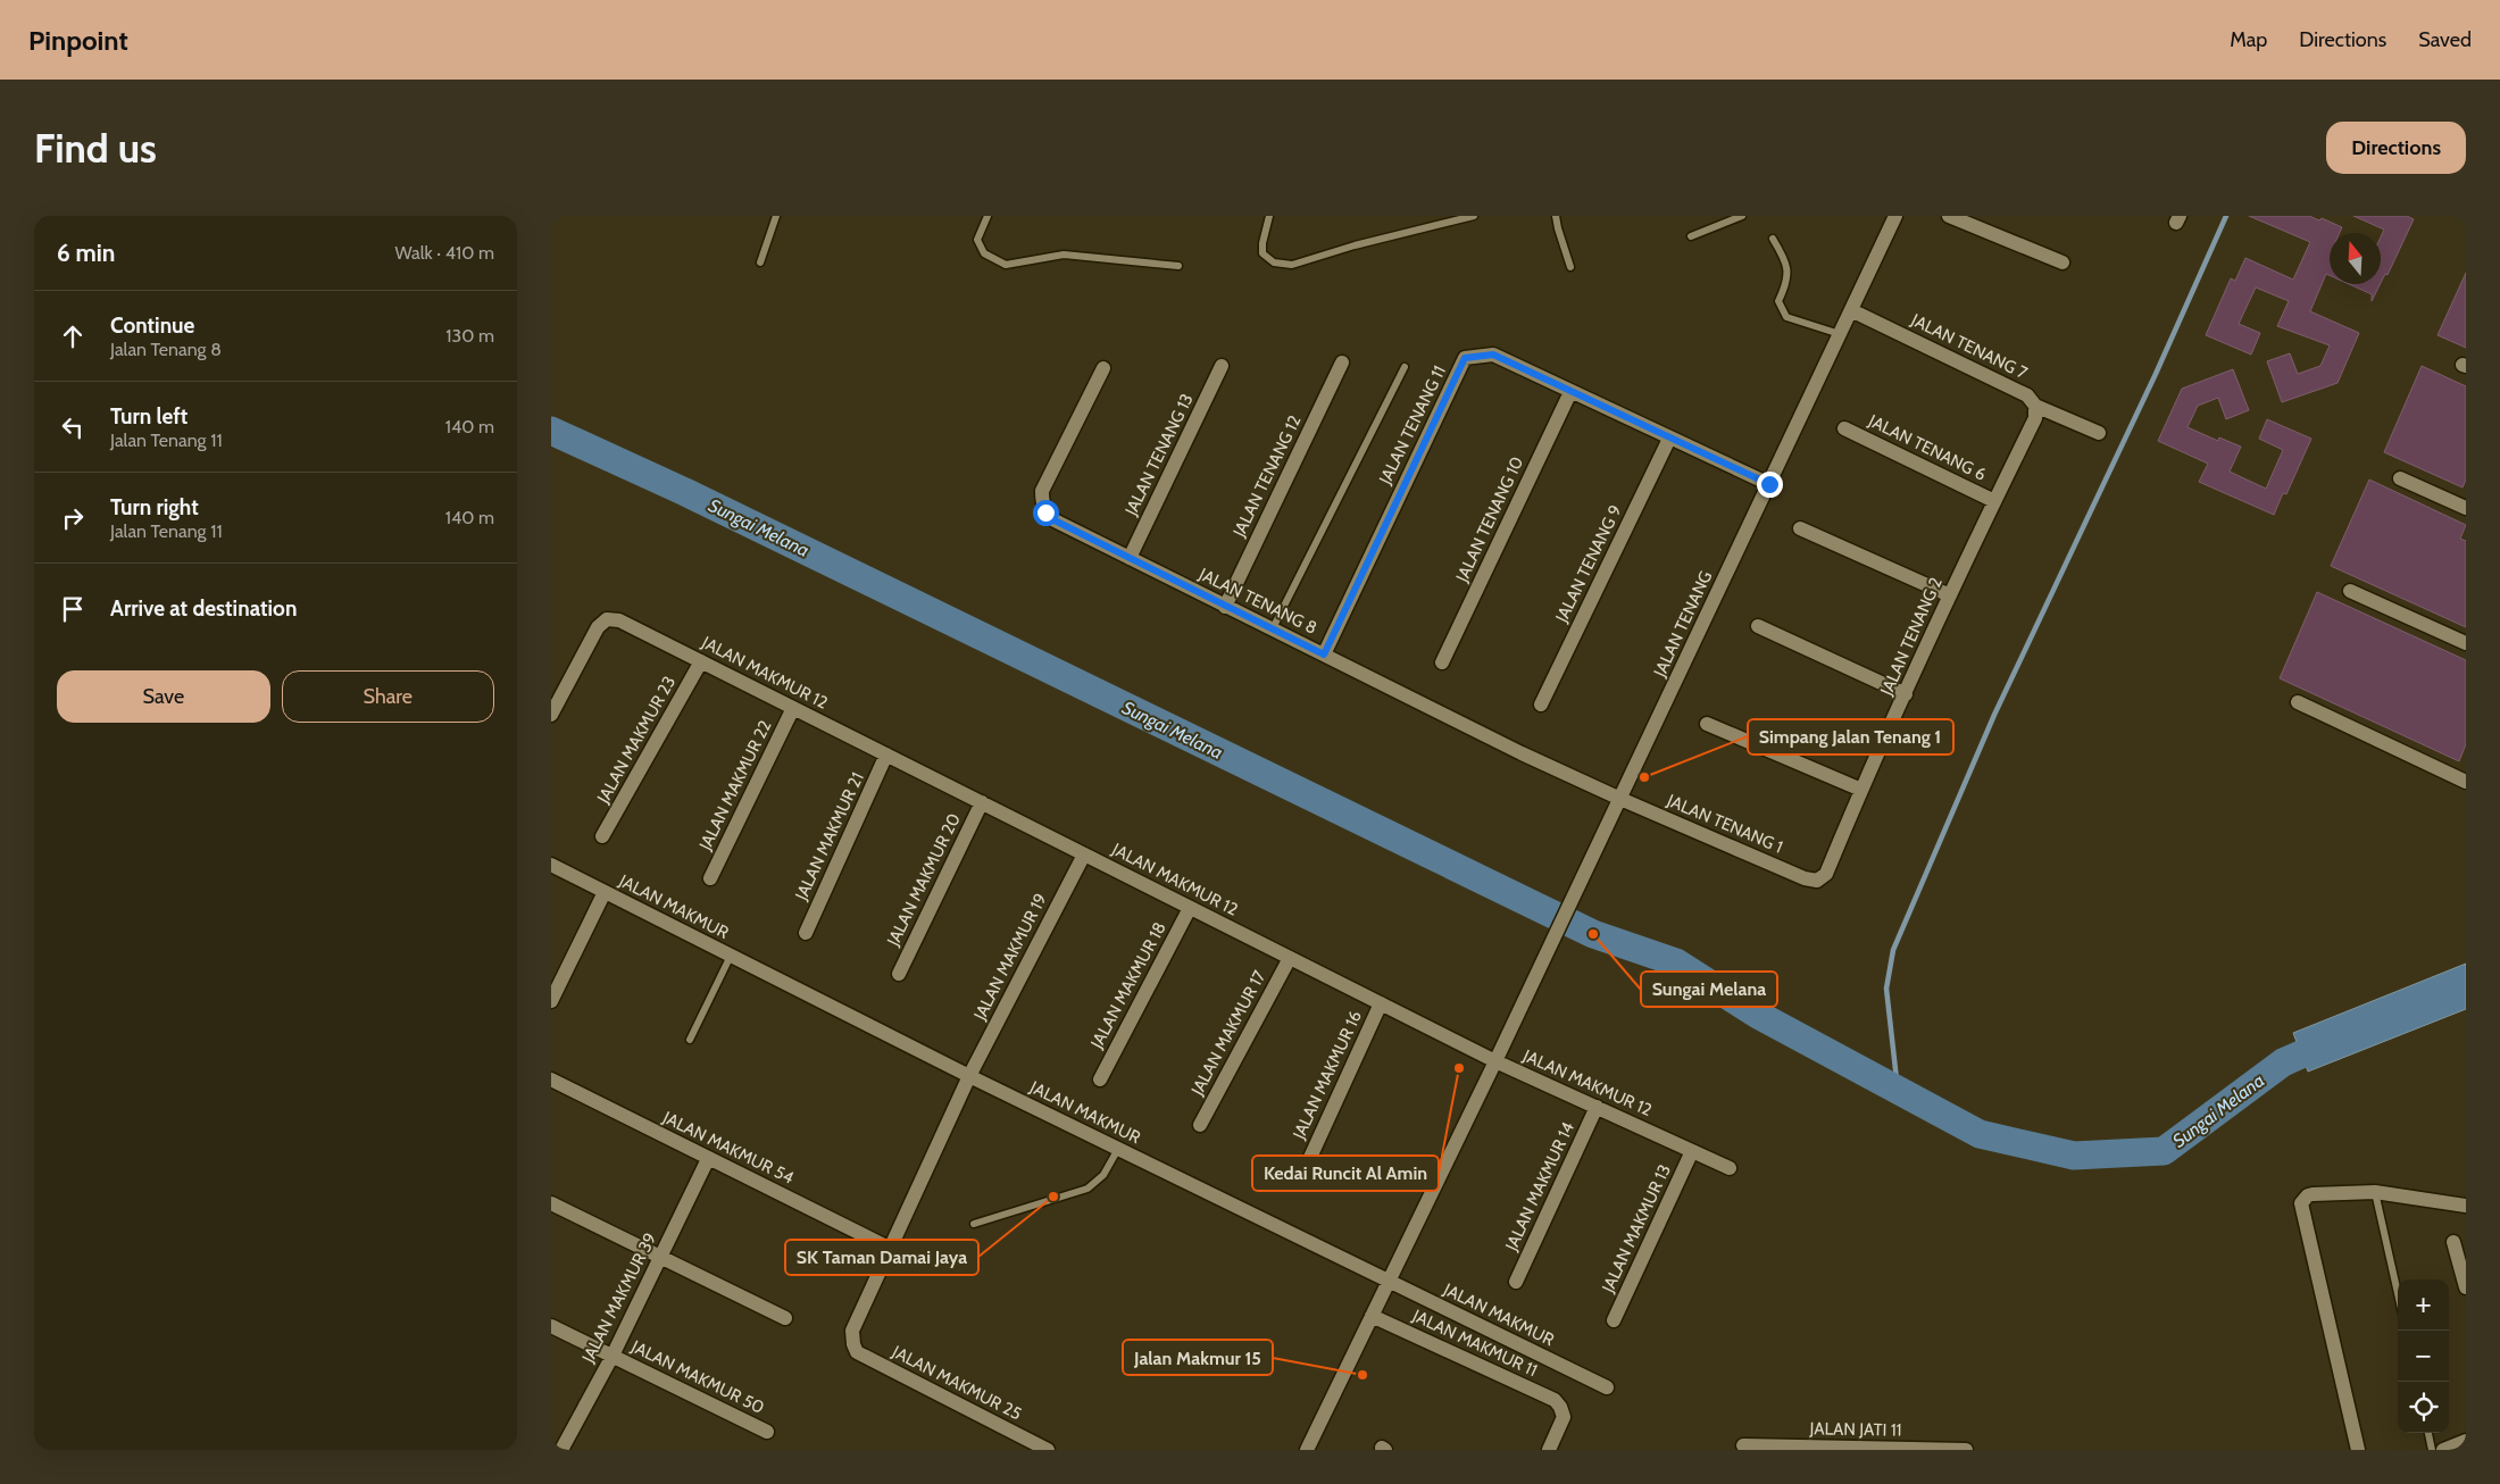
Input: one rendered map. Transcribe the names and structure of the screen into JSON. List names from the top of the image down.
{
  "streets": {
    "street": [
      "JALAN TENANG 7",
      "JALAN TENANG 11",
      "JALAN TENANG 6",
      "JALAN TENANG 13",
      "JALAN TENANG 12",
      "JALAN TENANG 10",
      "JALAN TENANG 9",
      "JALAN TENANG 8",
      "JALAN TENANG",
      "JALAN TENANG 2",
      "JALAN MAKMUR 12",
      "JALAN MAKMUR 23",
      "JALAN MAKMUR 22",
      "JALAN TENANG 1",
      "JALAN MAKMUR 21",
      "JALAN MAKMUR 20",
      "JALAN MAKMUR",
      "JALAN MAKMUR 19",
      "JALAN MAKMUR 18",
      "JALAN MAKMUR 17",
      "JALAN MAKMUR 16",
      "JALAN MAKMUR 54",
      "JALAN MAKMUR 14",
      "JALAN MAKMUR 13",
      "JALAN MAKMUR 39",
      "JALAN MAKMUR 11",
      "JALAN MAKMUR 50",
      "JALAN MAKMUR 25",
      "JALAN JATI 11"
    ]
  },
  "crossings": [
    ["JALAN TENANG 7", "JALAN TENANG"],
    ["JALAN TENANG 7", "JALAN TENANG 2"],
    ["JALAN TENANG 11", "JALAN TENANG 10"],
    ["JALAN TENANG 11", "JALAN TENANG 9"],
    ["JALAN TENANG 11", "JALAN TENANG 8"],
    ["JALAN TENANG 11", "JALAN TENANG"],
    ["JALAN TENANG 6", "JALAN TENANG 2"],
    ["JALAN TENANG 13", "JALAN TENANG 8"],
    ["JALAN TENANG 12", "JALAN TENANG 8"],
    ["JALAN TENANG 8", "JALAN TENANG"],
    ["JALAN TENANG 8", "JALAN TENANG 1"],
    ["JALAN TENANG", "JALAN MAKMUR 12"],
    ["JALAN TENANG", "JALAN TENANG 1"],
    ["JALAN TENANG", "JALAN MAKMUR"],
    ["JALAN TENANG", "JALAN MAKMUR 11"],
    ["JALAN TENANG 2", "JALAN TENANG 1"],
    ["JALAN MAKMUR 12", "JALAN MAKMUR 23"],
    ["JALAN MAKMUR 12", "JALAN MAKMUR 22"],
    ["JALAN MAKMUR 12", "JALAN MAKMUR 21"],
    ["JALAN MAKMUR 12", "JALAN MAKMUR 20"],
    ["JALAN MAKMUR 12", "JALAN MAKMUR 19"],
    ["JALAN MAKMUR 12", "JALAN MAKMUR 18"],
    ["JALAN MAKMUR 12", "JALAN MAKMUR 17"],
    ["JALAN MAKMUR 12", "JALAN MAKMUR 16"],
    ["JALAN MAKMUR 12", "JALAN MAKMUR 14"],
    ["JALAN MAKMUR 12", "JALAN MAKMUR 13"],
    ["JALAN MAKMUR", "JALAN MAKMUR 19"],
    ["JALAN MAKMUR 19", "JALAN MAKMUR 54"],
    ["JALAN MAKMUR 19", "JALAN MAKMUR 25"],
    ["JALAN MAKMUR 54", "JALAN MAKMUR 39"],
    ["JALAN MAKMUR 39", "JALAN MAKMUR 50"]
  ],
  "water": ["Sungai Melana"],
  "places": [
    "Simpang Jalan Tenang 1",
    "Sungai Melana",
    "Kedai Runcit Al Amin",
    "SK Taman Damai Jaya",
    "Jalan Makmur 15"
  ],
  "north": "top",
  "page": {
    "header": "Pinpoint",
    "nav": ["Map", "Directions", "Saved"],
    "buttons": [
      "Directions",
      ["Save", "Share"]
    ],
    "title": "Find us",
    "heading": ["6 min", "Walk · 410 m"],
    "list": [
      ["Continue", "Jalan Tenang 8", "130 m"],
      ["Turn left", "Jalan Tenang 11", "140 m"],
      ["Turn right", "Jalan Tenang 11", "140 m"],
      "Arrive at destination"
    ],
    "map_buttons": ["+", "−"]
  }
}
